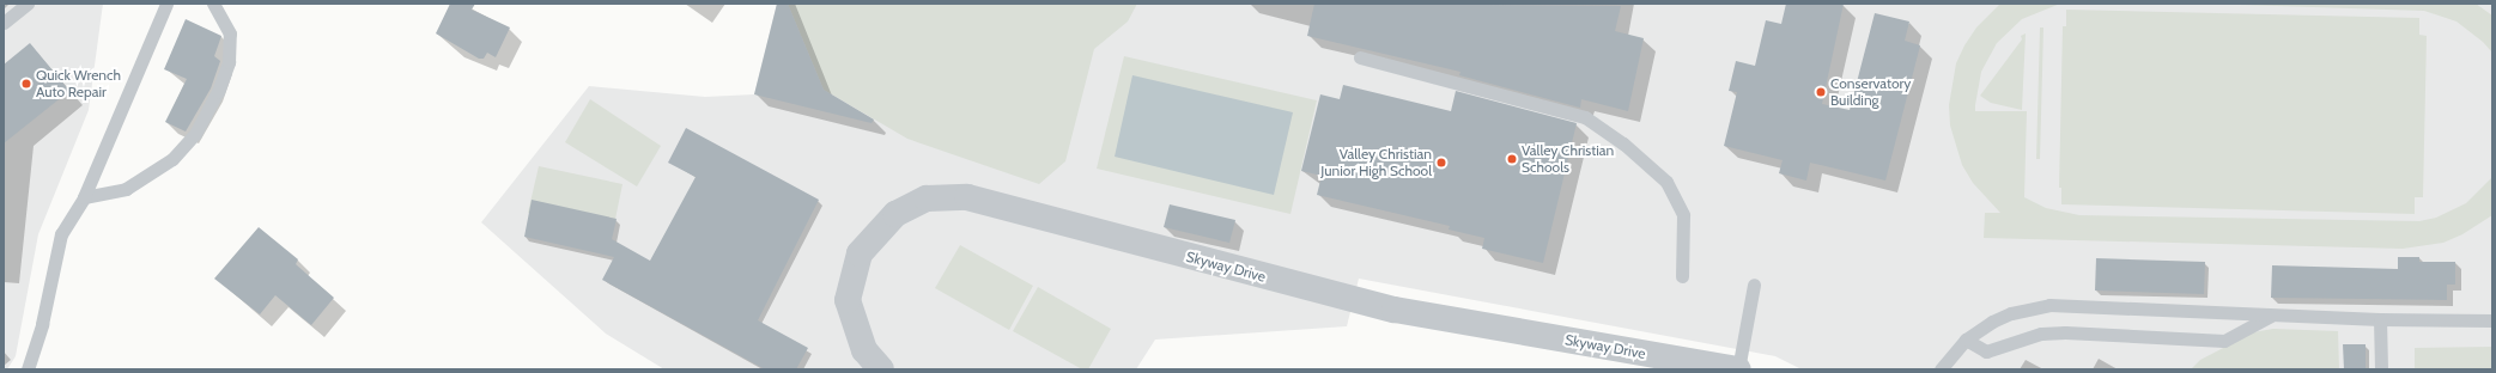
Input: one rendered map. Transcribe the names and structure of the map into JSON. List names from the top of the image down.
{
  "streets": {
    "street": ["Skyway Drive"]
  },
  "places": [
    "Quick Wrench Auto Repair",
    "Conservatory Building",
    "Valley Christian Schools",
    "Valley Christian Junior High School"
  ]
}
